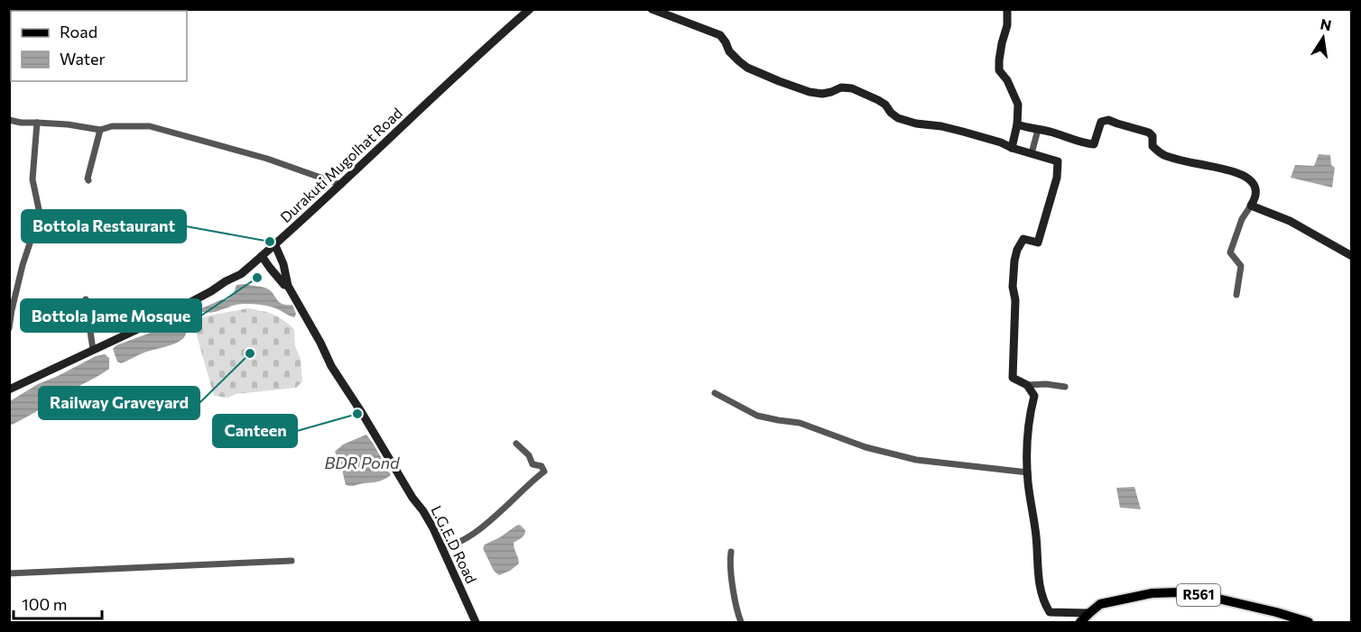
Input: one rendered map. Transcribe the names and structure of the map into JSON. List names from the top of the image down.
{
  "streets": {
    "main road": ["R561"],
    "street": ["Durakuti Mugolhat Road", "L.G.E.D Road"]
  },
  "water": ["BDR Pond"],
  "places": [
    "Bottola Restaurant",
    "Bottola Jame Mosque",
    "Railway Graveyard",
    "Canteen"
  ],
  "legend": ["Road", "Water"],
  "scale_bar": "100 m",
  "north": "top"
}
